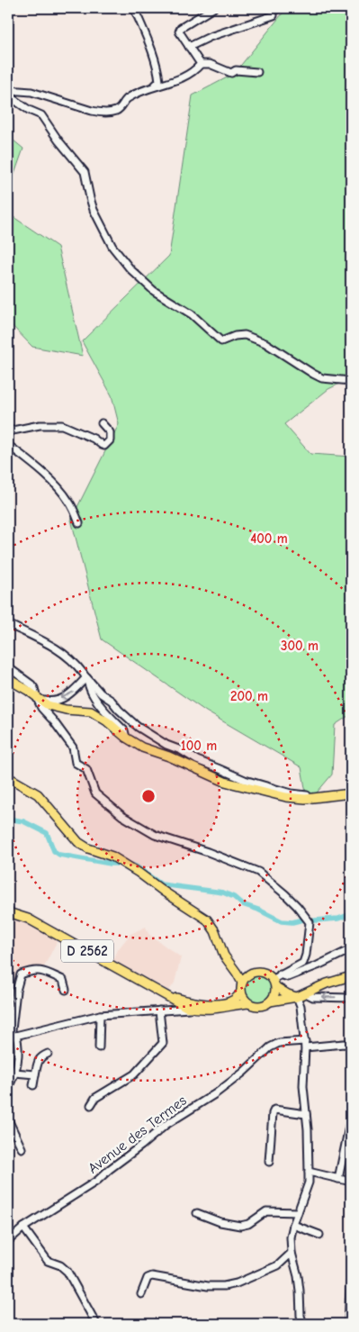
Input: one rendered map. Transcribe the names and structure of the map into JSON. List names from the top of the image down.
{
  "streets": {
    "main road": ["D 2562"],
    "street": ["Avenue des Termes"]
  },
  "rings": [
    "400 m",
    "300 m",
    "200 m",
    "100 m"
  ]
}
